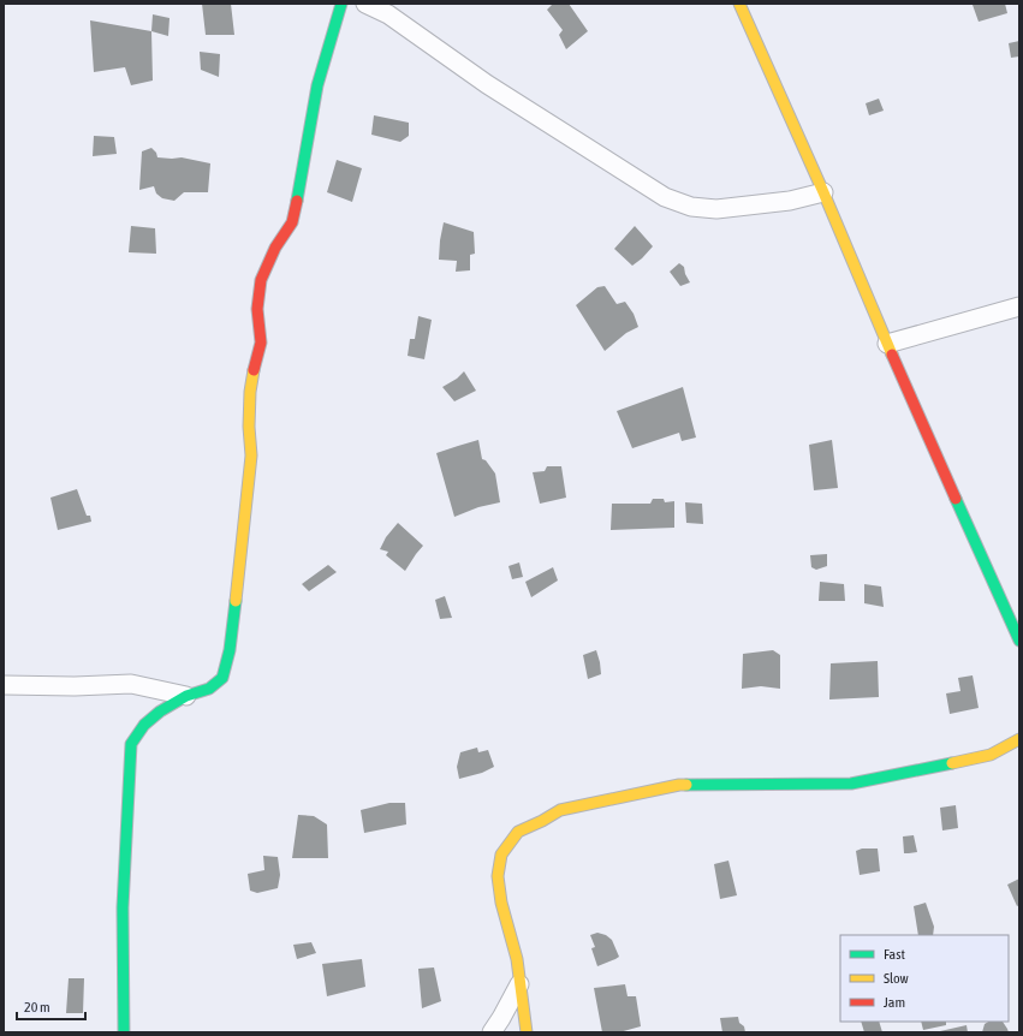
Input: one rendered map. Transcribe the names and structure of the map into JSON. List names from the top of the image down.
{
  "legend": ["Fast", "Slow", "Jam"],
  "scale_bar": "20 m"
}
